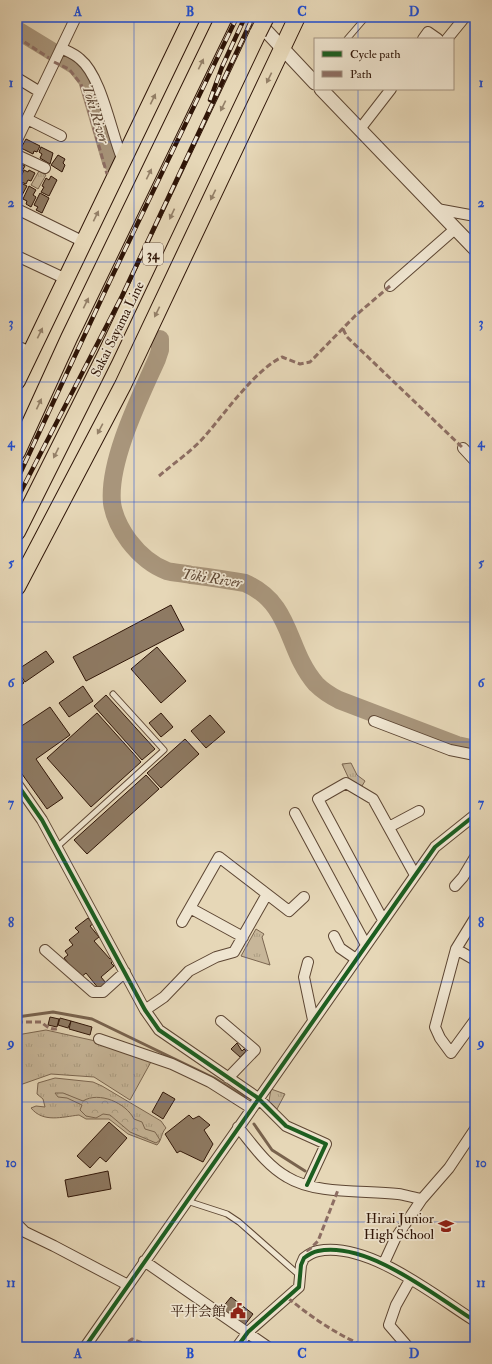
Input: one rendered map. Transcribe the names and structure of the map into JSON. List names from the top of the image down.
{
  "streets": {
    "main road": ["34", "Sakai Sayama Line"]
  },
  "water": ["Toki River"],
  "places": {
    "school or university": ["Hirai Junior High School"],
    "public building": ["平井会館"]
  },
  "legend": ["Cycle path", "Path"],
  "grid": {
    "columns": [
      "A",
      "B",
      "C",
      "D"
    ],
    "rows": [
      "1",
      "2",
      "3",
      "4",
      "5",
      "6",
      "7",
      "8",
      "9",
      "10",
      "11"
    ]
  }
}
